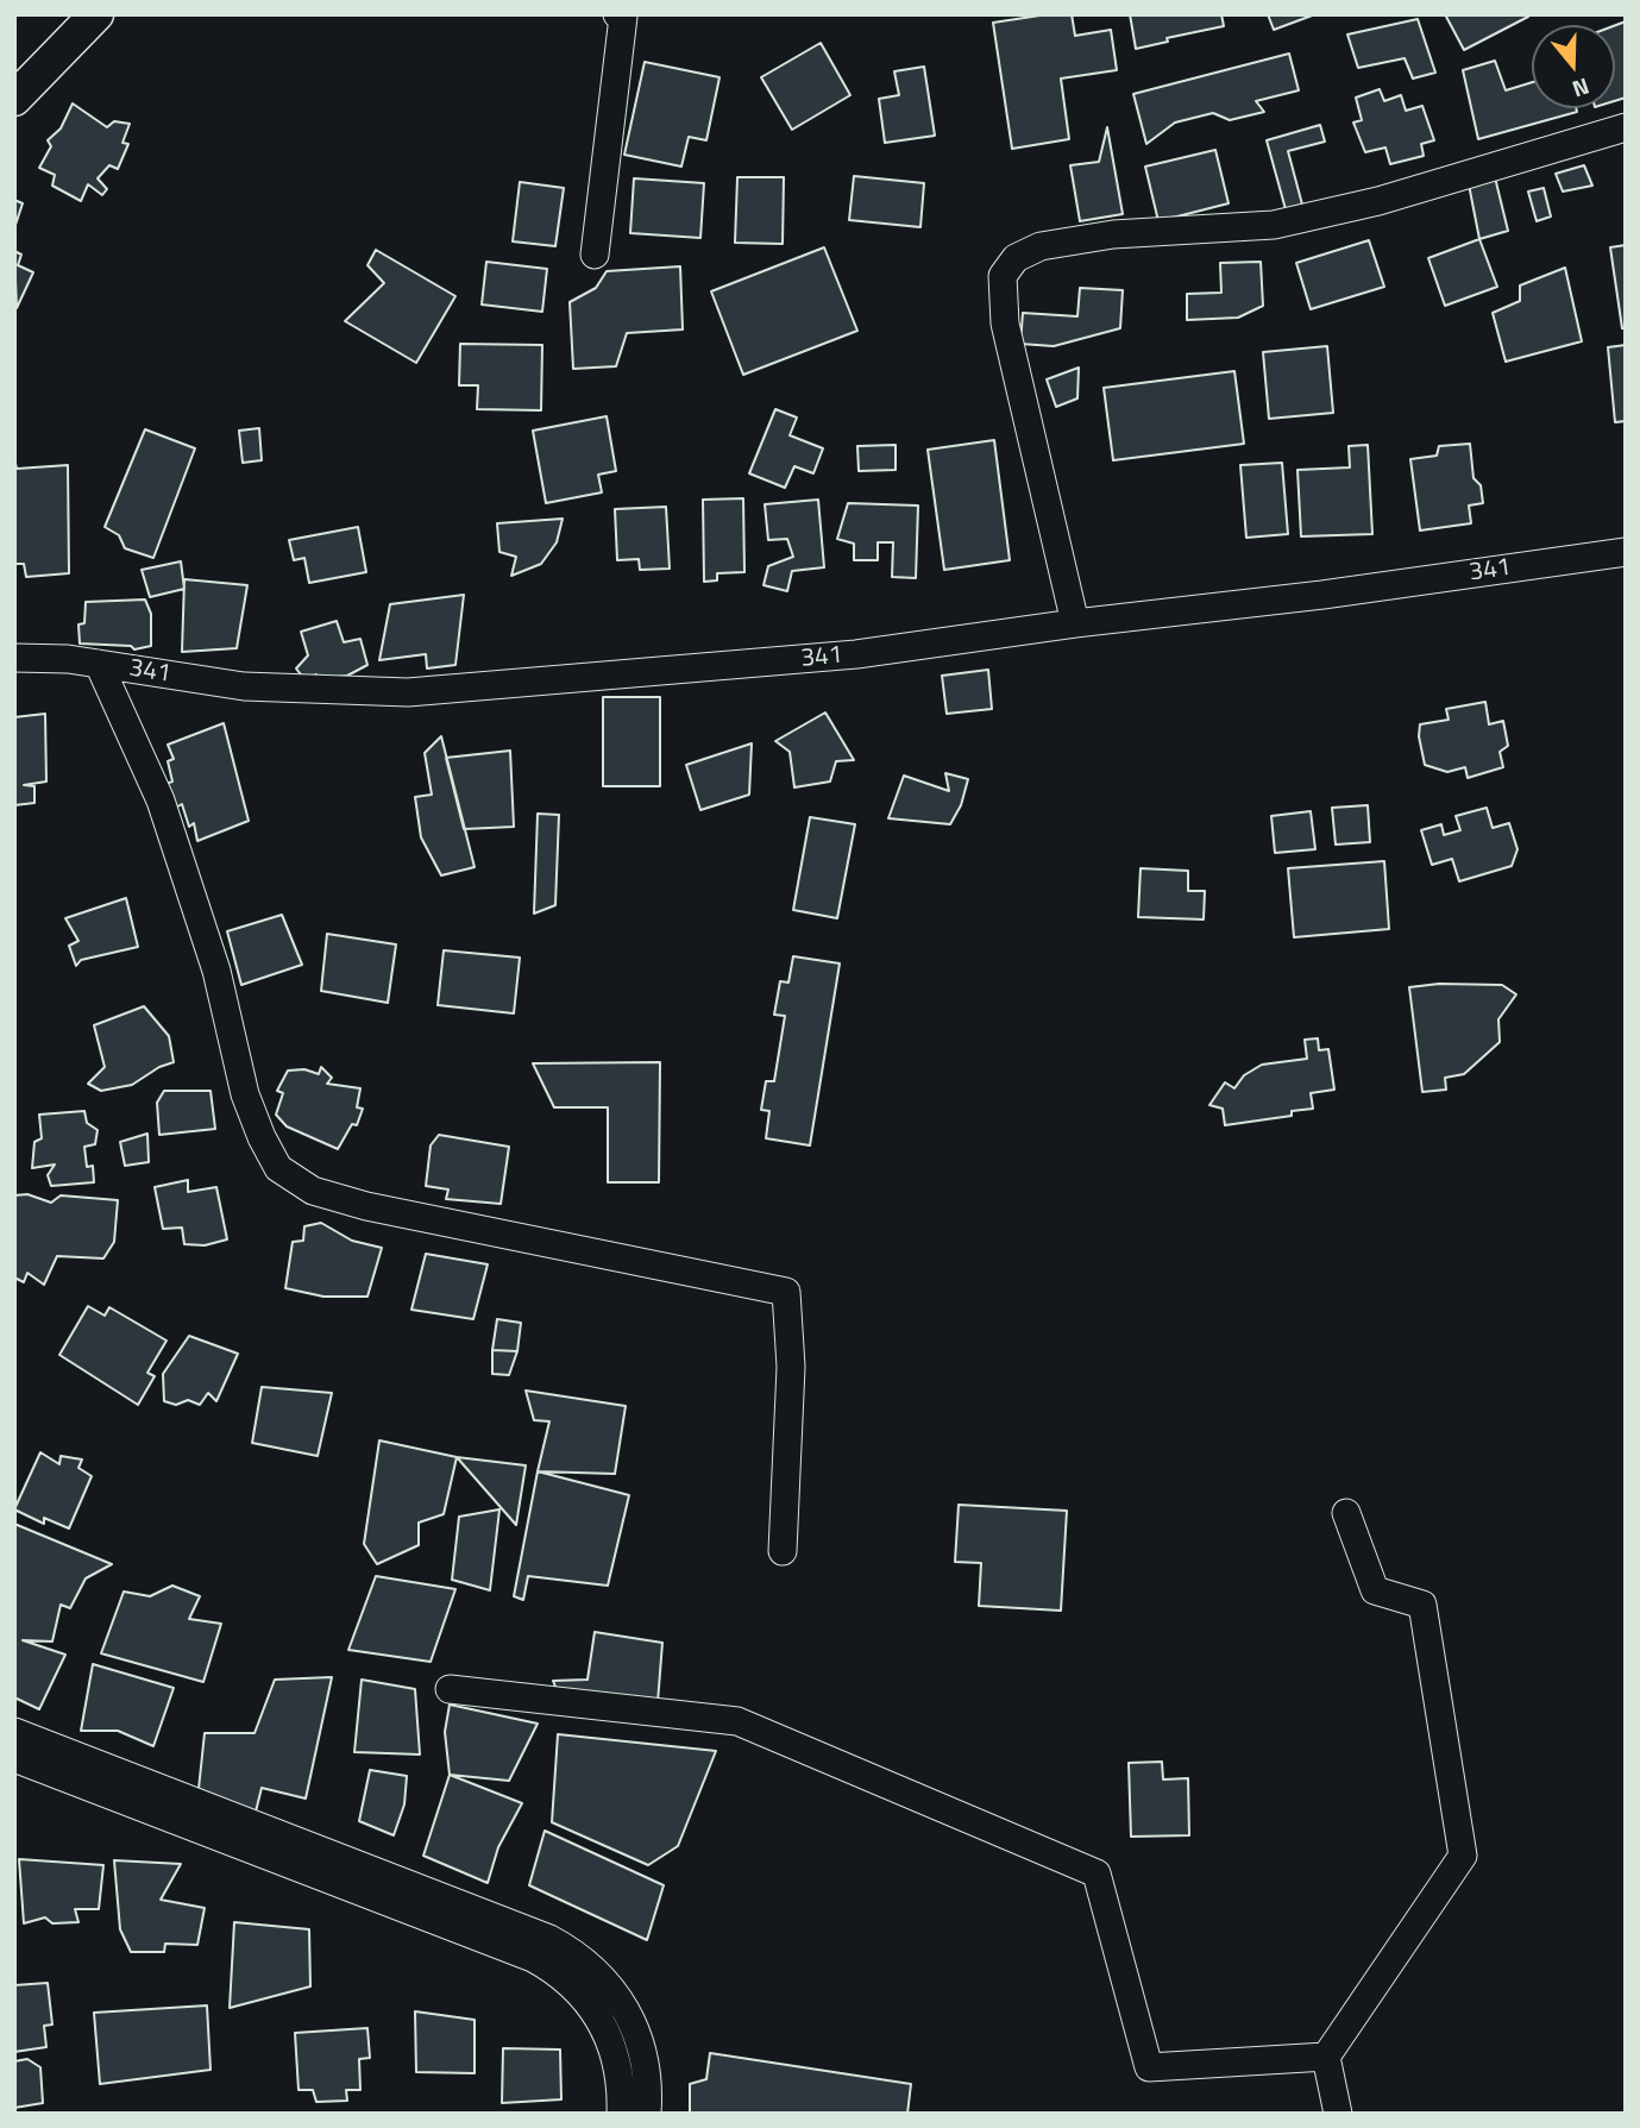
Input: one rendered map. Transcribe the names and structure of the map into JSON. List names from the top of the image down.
{
  "streets": {
    "street": ["341"]
  },
  "north": "bottom"
}
